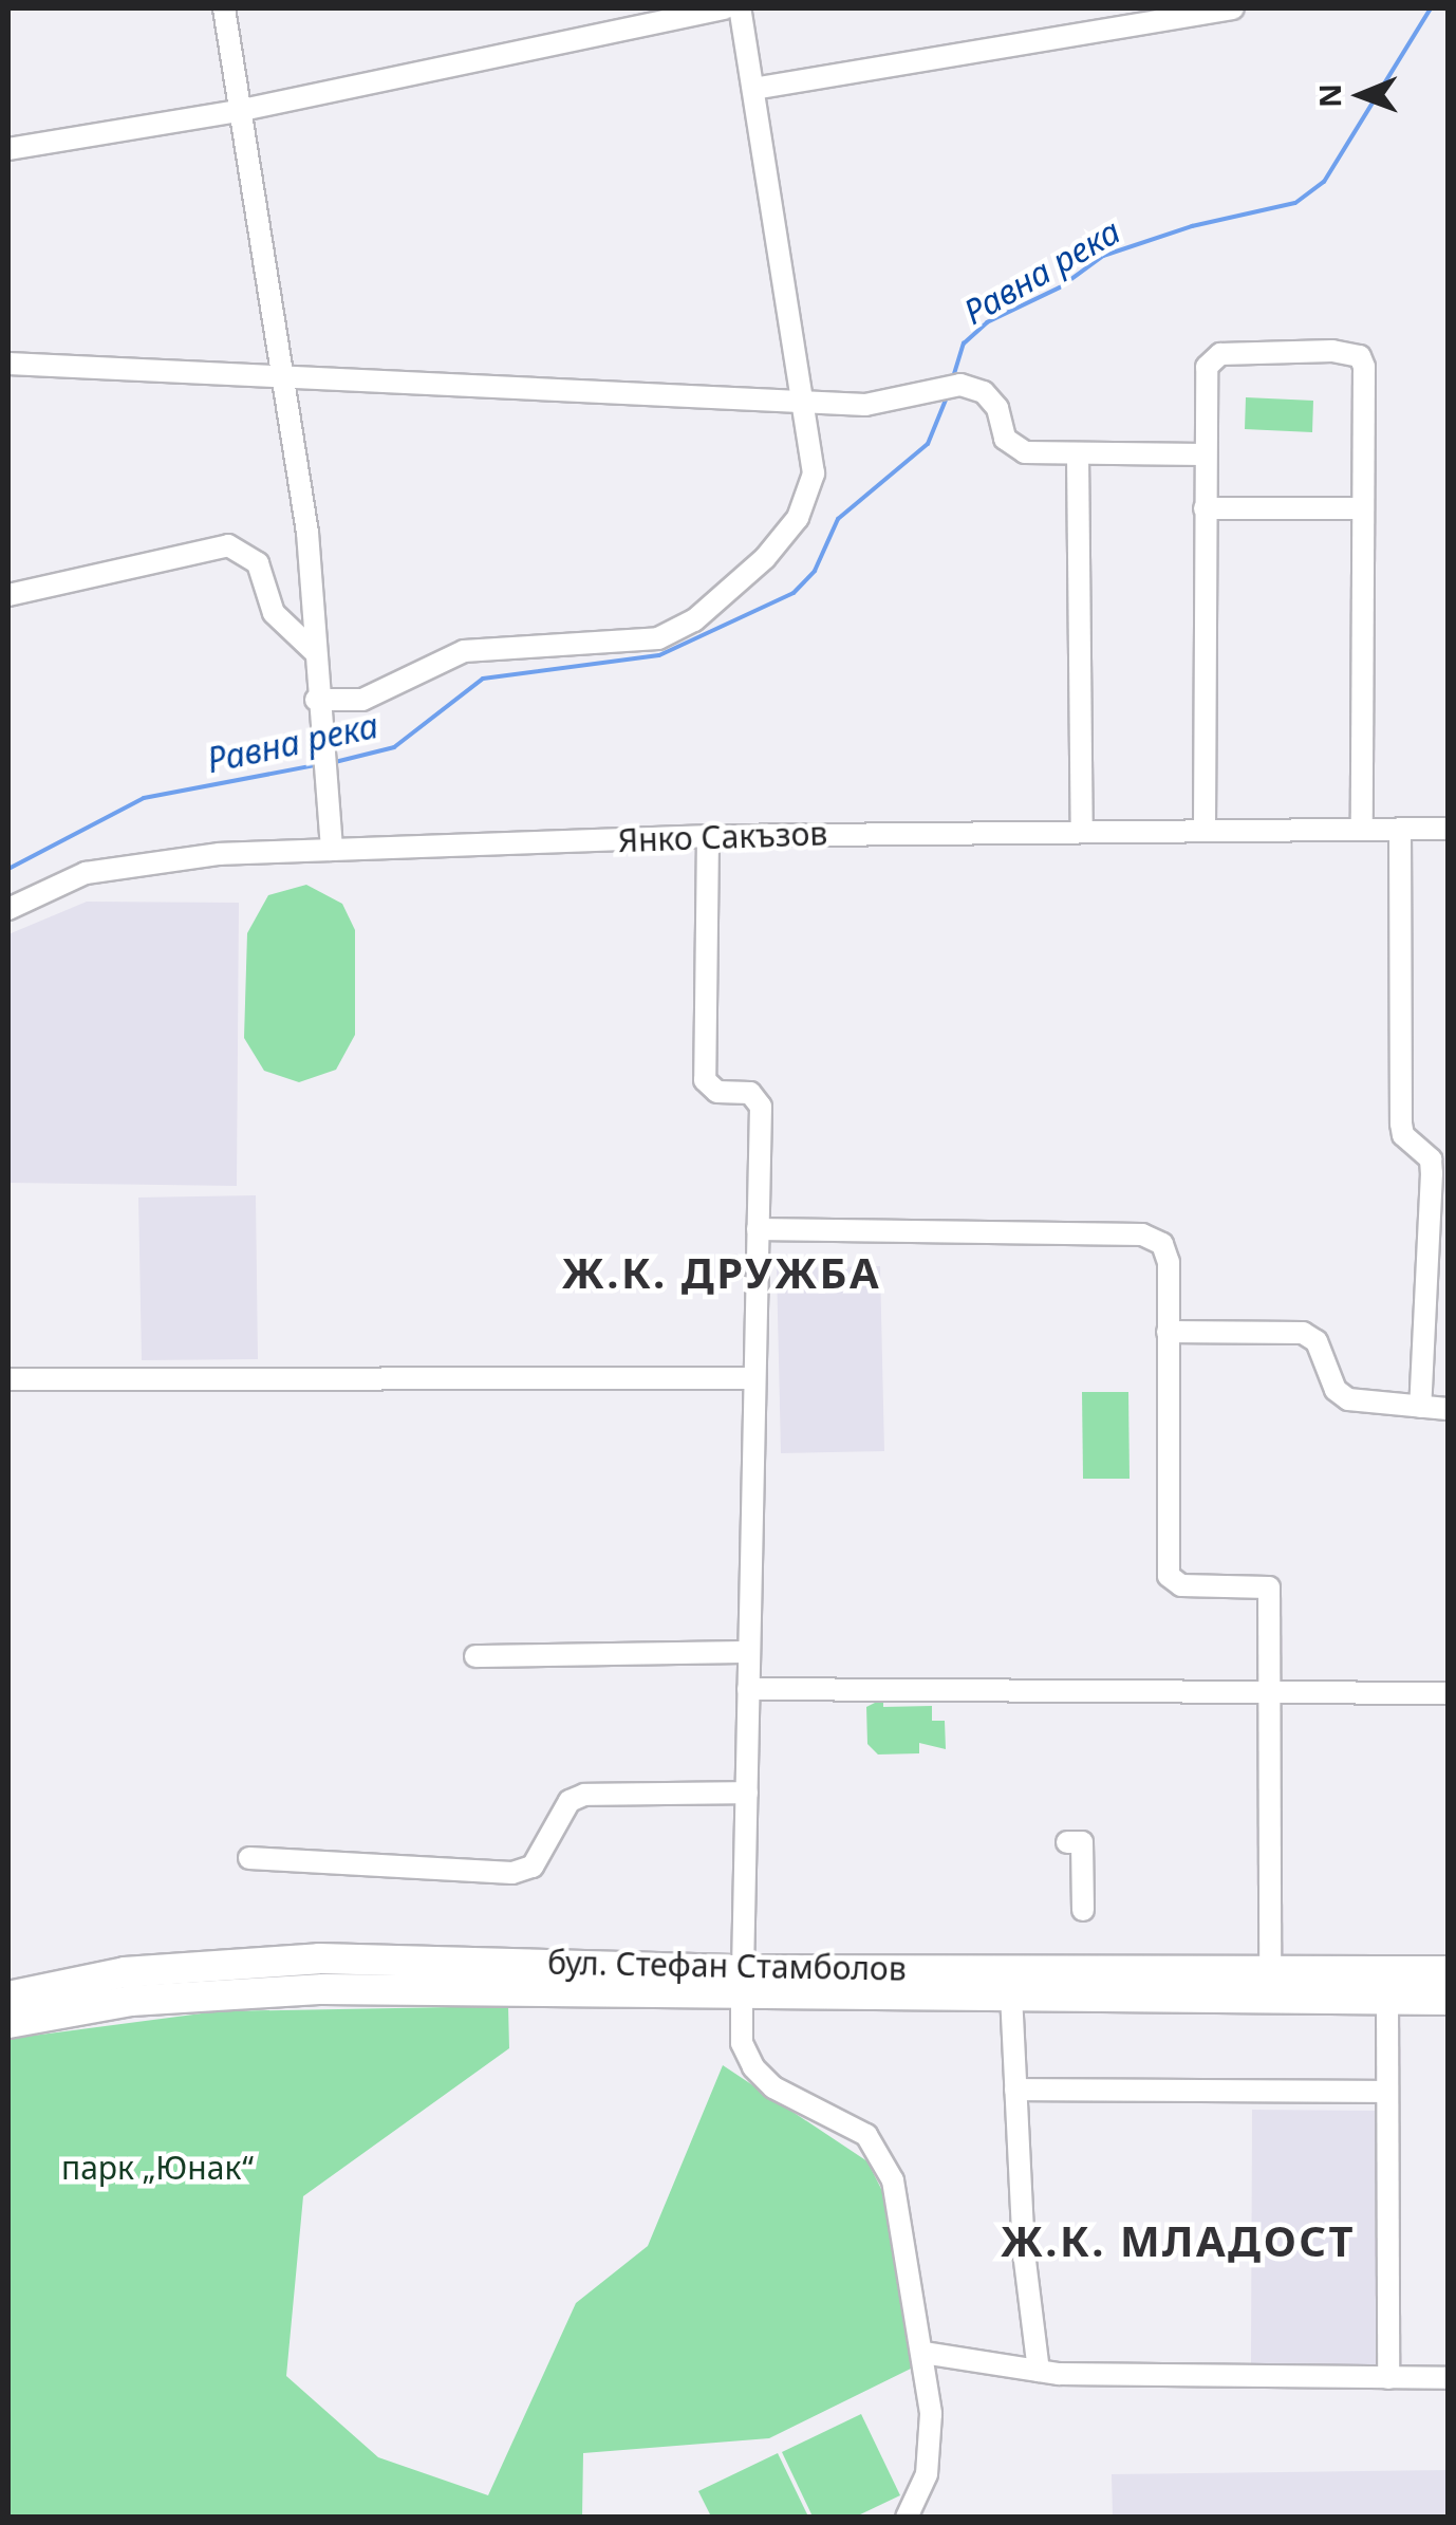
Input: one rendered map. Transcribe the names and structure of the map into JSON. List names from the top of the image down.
{
  "streets": {
    "main road": ["бул. Стефан Стамболов"],
    "street": ["Янко Сакъзов"]
  },
  "districts": ["Ж.К. ДРУЖБА", "Ж.К. МЛАДОСТ"],
  "water": ["Равна река"],
  "parks": ["парк „Юнак“"],
  "north": "left"
}
